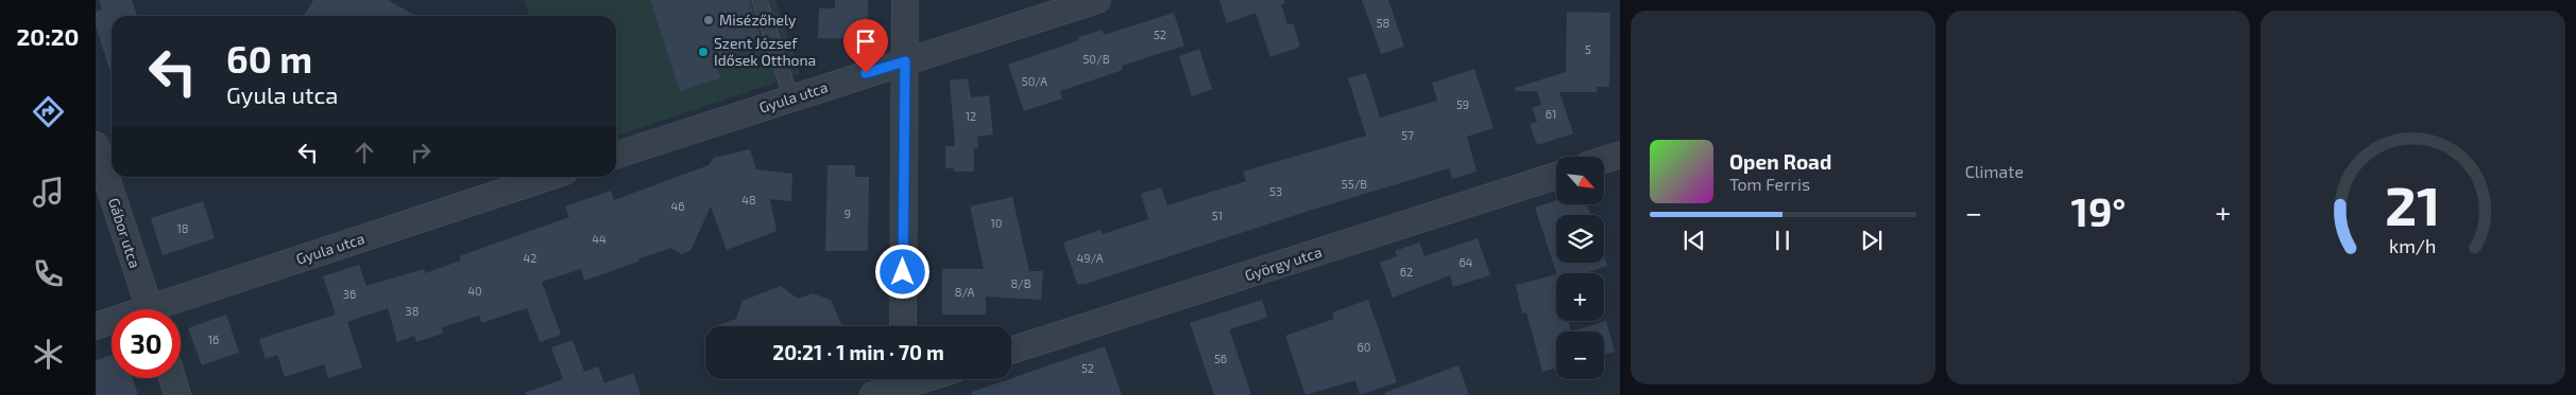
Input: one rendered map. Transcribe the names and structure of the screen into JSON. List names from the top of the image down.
{
  "streets": {
    "street": ["Gyula utca", "Gábor utca", "György utca"]
  },
  "places": ["Misézőhely", "Szent József Idősek Otthona"],
  "house_numbers": [
    "58",
    "52",
    "5",
    "50/B",
    "50/A",
    "59",
    "61",
    "12",
    "57",
    "55/B",
    "53",
    "48",
    "46",
    "9",
    "51",
    "10",
    "18",
    "44",
    "42",
    "49/A",
    "64",
    "62",
    "8/B",
    "40",
    "8/A",
    "36",
    "38",
    "16",
    "60",
    "56",
    "52"
  ],
  "north": "bottom right",
  "page": {
    "tabs": "20:20",
    "tile": "Climate",
    "turn": ["60 m", "Gyula utca"],
    "song": ["Open Road", "Tom Ferris"],
    "map_buttons": ["+", "−"],
    "heat": ["−", "19°", "+"],
    "limit": "30",
    "trip": "20:21 · 1 min · 70 m",
    "gauge": ["21", "km/h"]
  }
}
